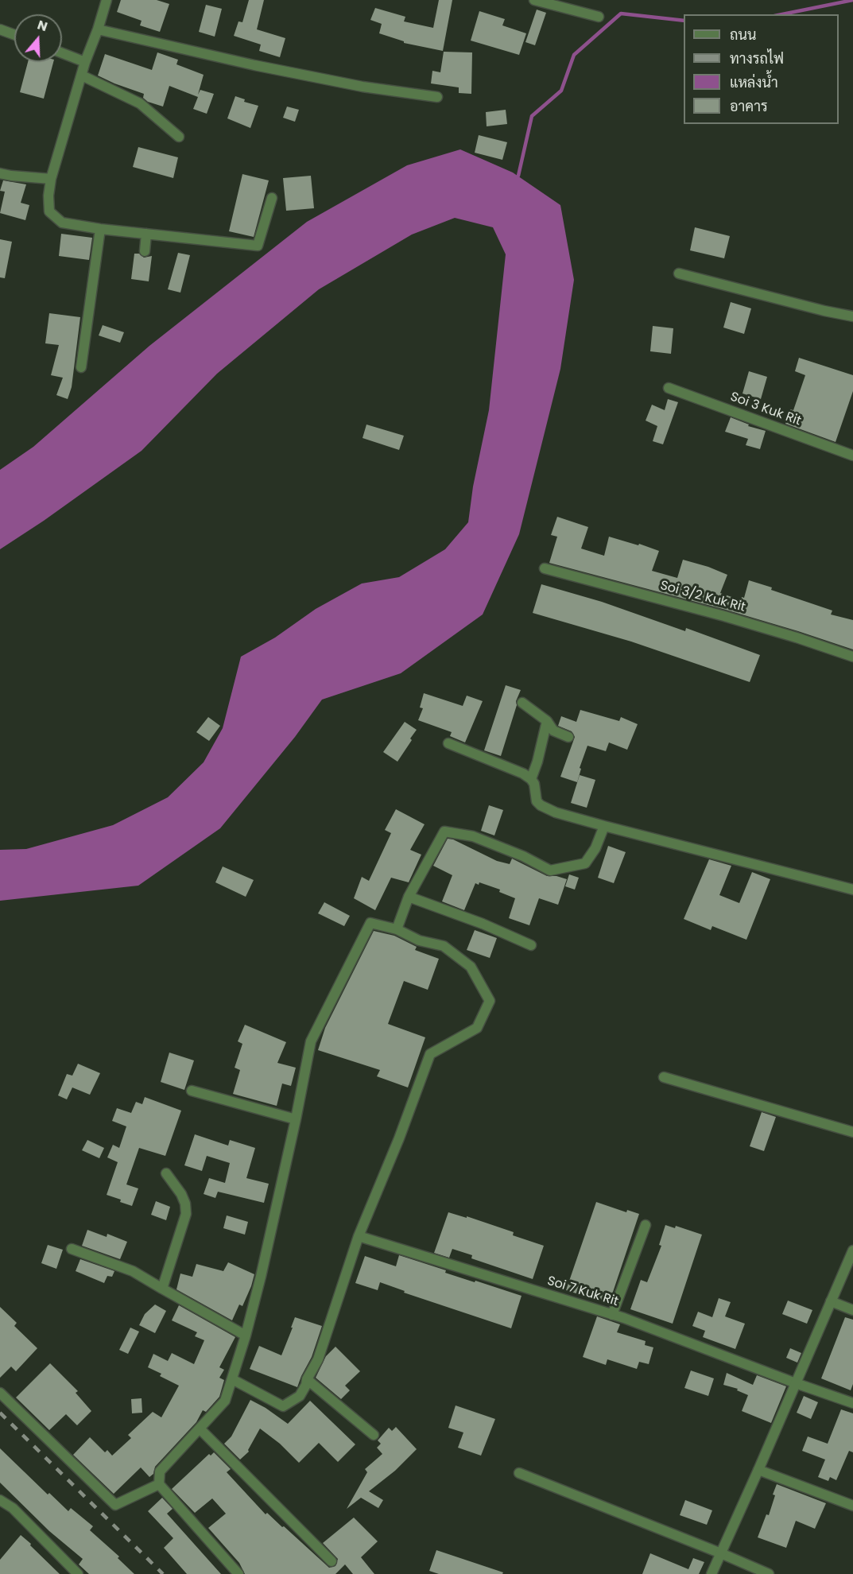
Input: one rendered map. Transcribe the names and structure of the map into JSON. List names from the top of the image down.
{
  "streets": {
    "street": ["Soi 3 Kuk Rit", "Soi 3/2 Kuk Rit", "Soi 7 Kuk Rit"]
  },
  "legend": [
    "ถนน",
    "ทางรถไฟ",
    "แหล่งน้ำ",
    "อาคาร"
  ],
  "north": "top"
}
